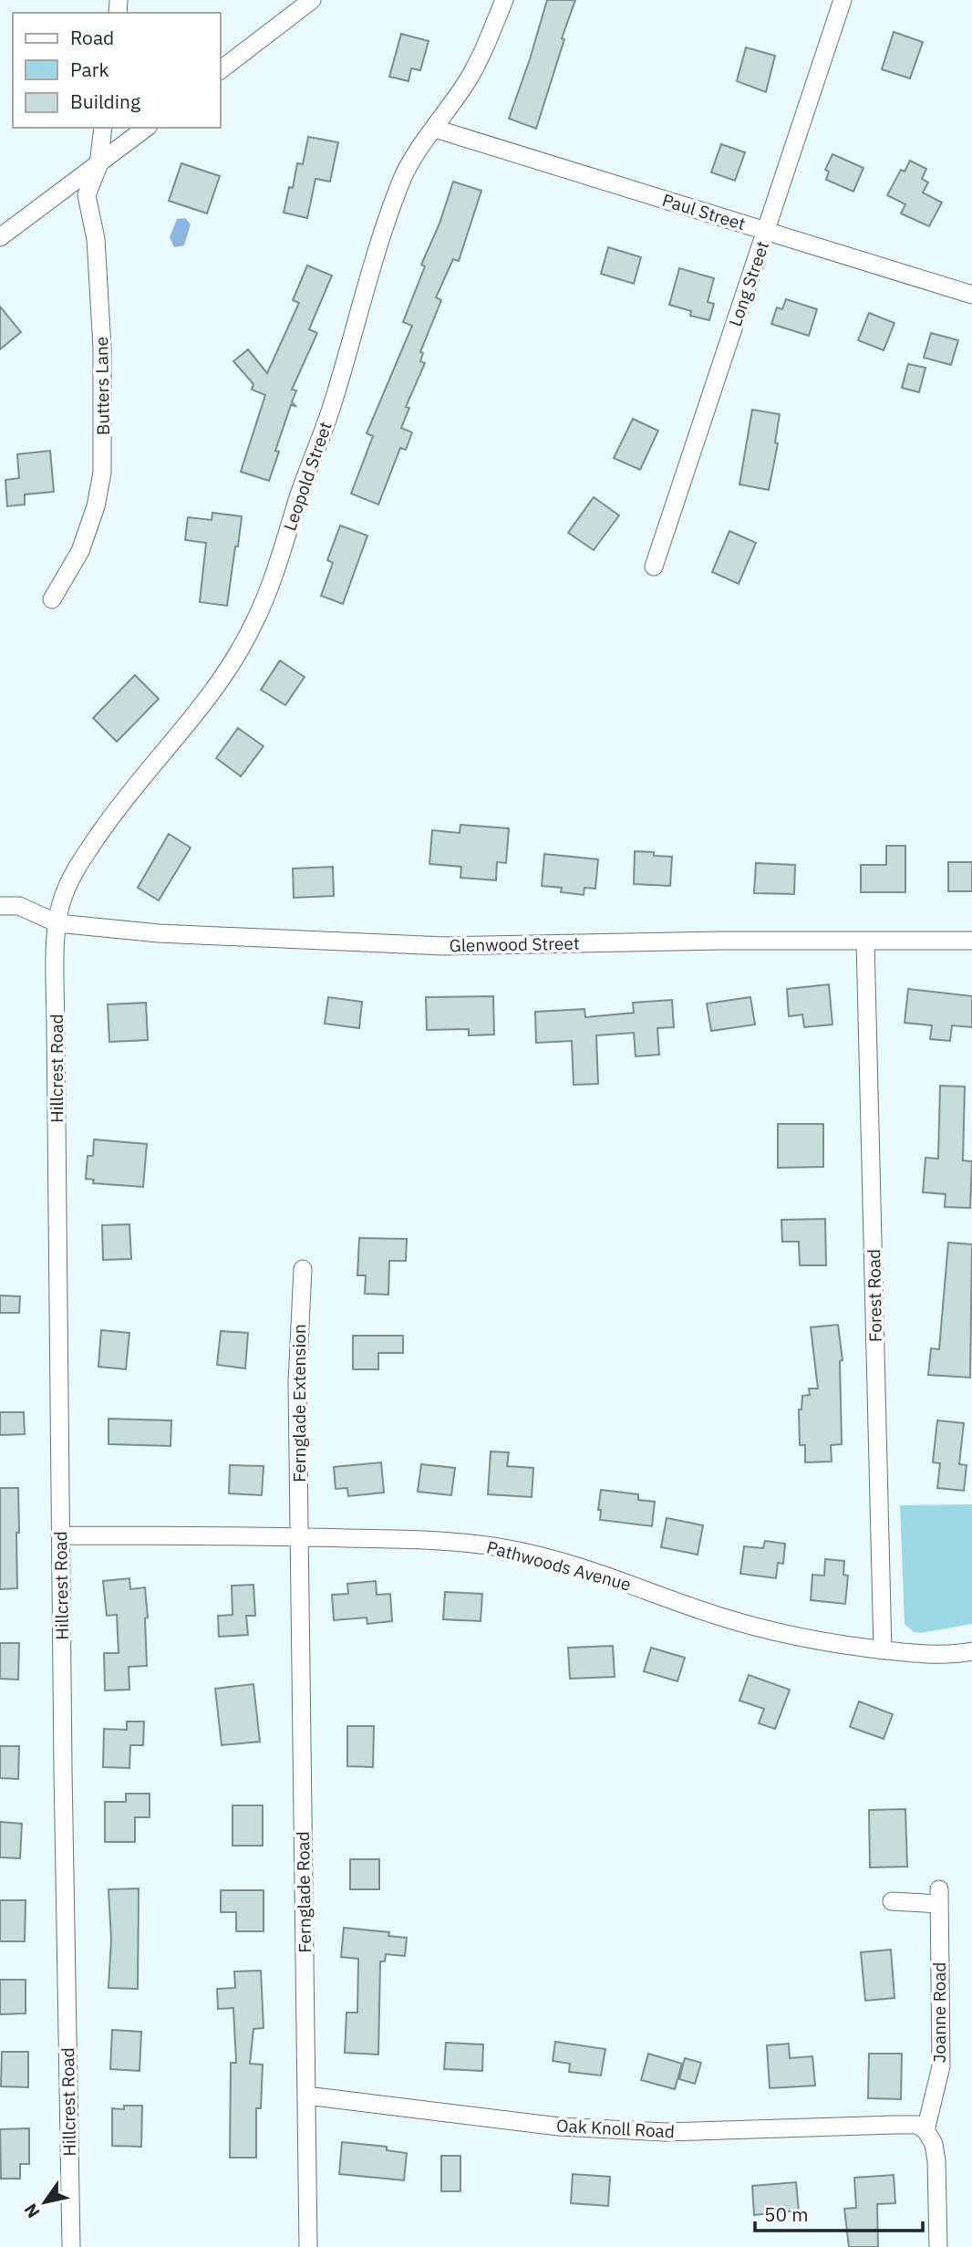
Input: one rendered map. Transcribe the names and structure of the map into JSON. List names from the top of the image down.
{
  "streets": {
    "street": [
      "Paul Street",
      "Long Street",
      "Butters Lane",
      "Leopold Street",
      "Glenwood Street",
      "Hillcrest Road",
      "Forest Road",
      "Fernglade Extension",
      "Pathwoods Avenue",
      "Fernglade Road",
      "Joanne Road",
      "Oak Knoll Road"
    ]
  },
  "crossings": [
    ["Paul Street", "Long Street"],
    ["Paul Street", "Leopold Street"],
    ["Leopold Street", "Glenwood Street"],
    ["Leopold Street", "Hillcrest Road"],
    ["Glenwood Street", "Hillcrest Road"],
    ["Glenwood Street", "Forest Road"],
    ["Hillcrest Road", "Pathwoods Avenue"],
    ["Forest Road", "Pathwoods Avenue"],
    ["Fernglade Extension", "Pathwoods Avenue"],
    ["Fernglade Extension", "Fernglade Road"],
    ["Pathwoods Avenue", "Fernglade Road"],
    ["Fernglade Road", "Oak Knoll Road"],
    ["Joanne Road", "Oak Knoll Road"]
  ],
  "legend": ["Road", "Park", "Building"],
  "scale_bar": "50 m",
  "north": "bottom left"
}
